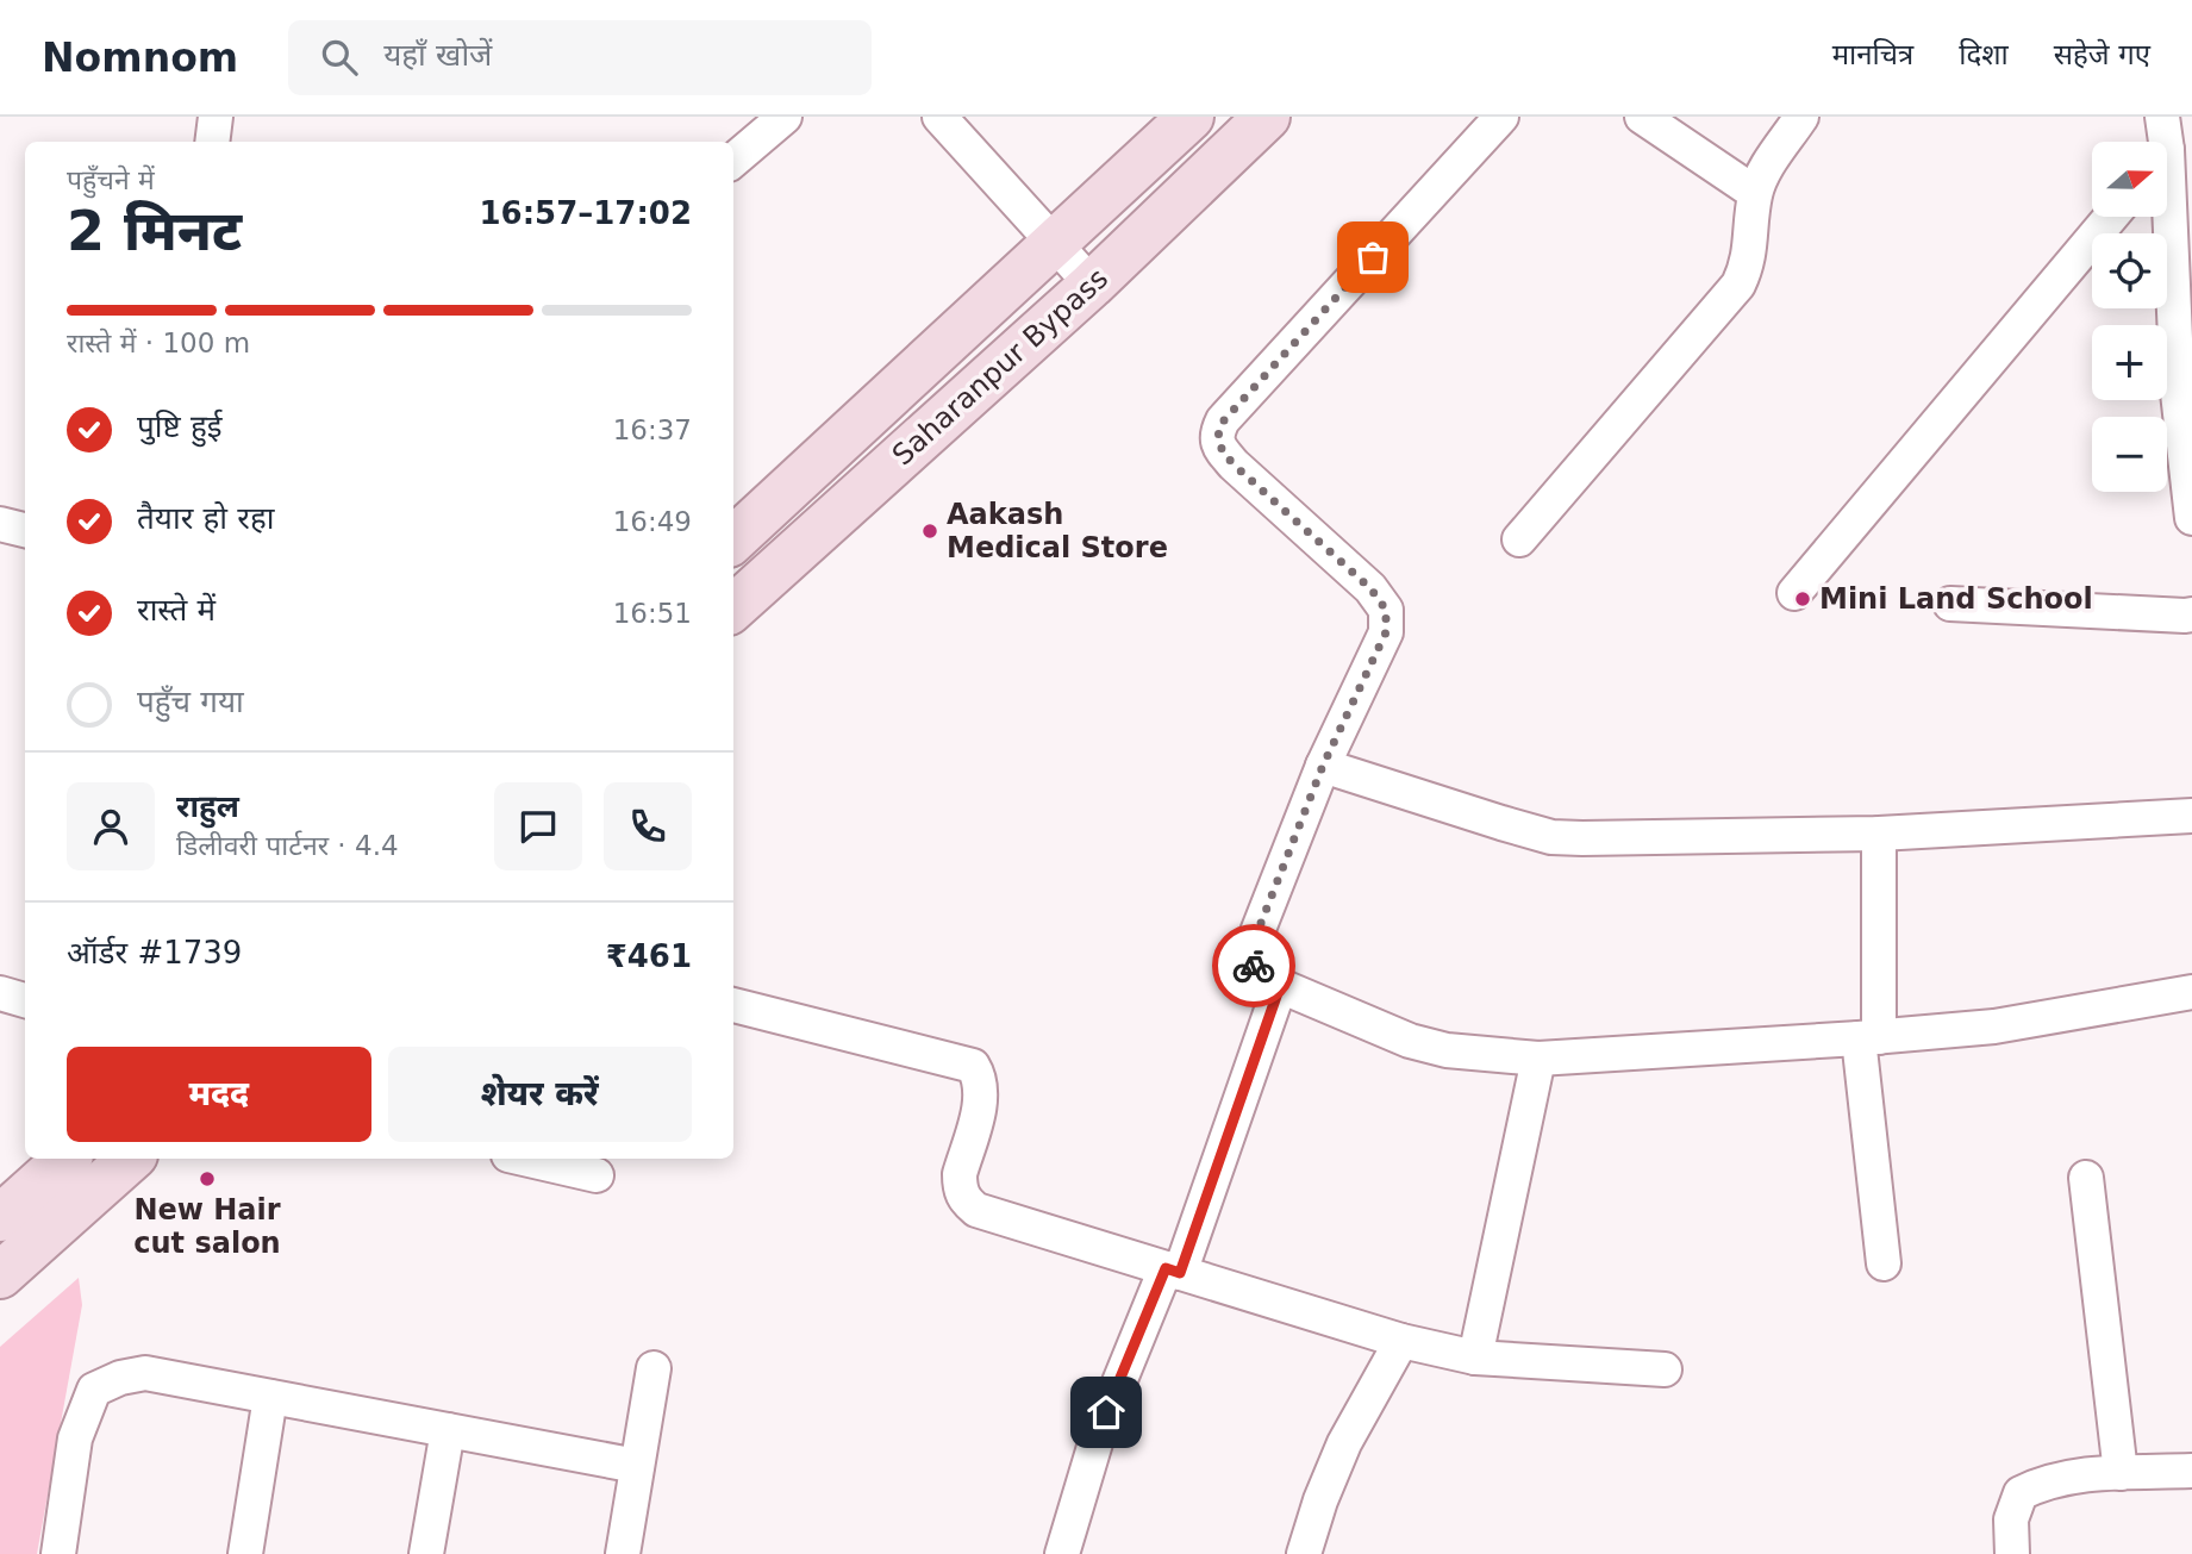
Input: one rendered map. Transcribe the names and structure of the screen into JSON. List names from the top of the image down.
{
  "streets": {
    "main road": ["Saharanpur Bypass"]
  },
  "places": ["Aakash Medical Store", "Mini Land School", "New Hair cut salon"],
  "north": "right",
  "page": {
    "header": "Nomnom",
    "search": "यहाँ खोजें",
    "nav": ["मानचित्र", "दिशा", "सहेजे गए"],
    "map_buttons": ["+", "−"],
    "heading": ["2 मिनट", "पहुँचने में", "16:57–17:02"],
    "panel": [
      "राहुल",
      "डिलीवरी पार्टनर · 4.4",
      "ऑर्डर #1739",
      "₹461"
    ],
    "bar": "रास्ते में · 100 m",
    "list": [
      ["पुष्टि हुई", "16:37"],
      ["तैयार हो रहा", "16:49"],
      ["रास्ते में", "16:51"],
      "पहुँच गया"
    ],
    "buttons": ["मदद", "शेयर करें"]
  }
}
